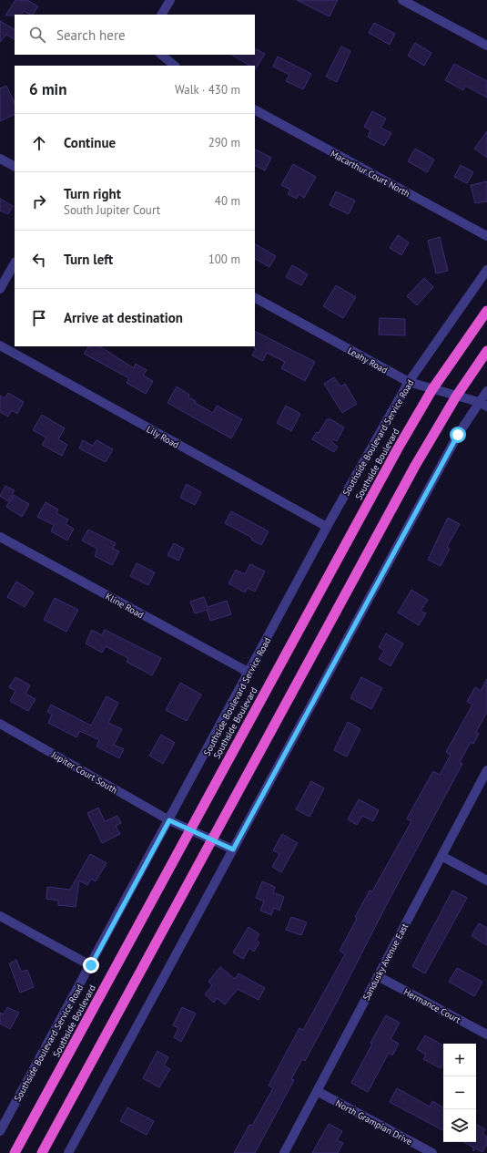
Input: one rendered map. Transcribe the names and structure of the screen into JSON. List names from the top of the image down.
{
  "streets": {
    "highway": ["Southside Boulevard"],
    "street": [
      "Macarthur Court North",
      "Leahy Road",
      "Lily Road",
      "Southside Boulevard Service Road",
      "Kline Road",
      "Jupiter Court South",
      "Sandusky Avenue East",
      "Hermance Court",
      "North Grampian Drive"
    ]
  },
  "crossings": [
    ["Leahy Road", "Southside Boulevard Service Road"],
    ["Leahy Road", "Southside Boulevard"],
    ["Lily Road", "Southside Boulevard Service Road"],
    ["Southside Boulevard Service Road", "Kline Road"],
    ["Southside Boulevard Service Road", "Jupiter Court South"],
    ["Southside Boulevard", "Jupiter Court South"],
    ["Sandusky Avenue East", "Hermance Court"],
    ["Sandusky Avenue East", "North Grampian Drive"]
  ],
  "page": {
    "search": "Search here",
    "heading": ["6 min", "Walk · 430 m"],
    "list": [
      ["Continue", "290 m"],
      ["Turn right", "South Jupiter Court", "40 m"],
      ["Turn left", "100 m"],
      "Arrive at destination"
    ],
    "map_buttons": ["+", "−"]
  }
}
